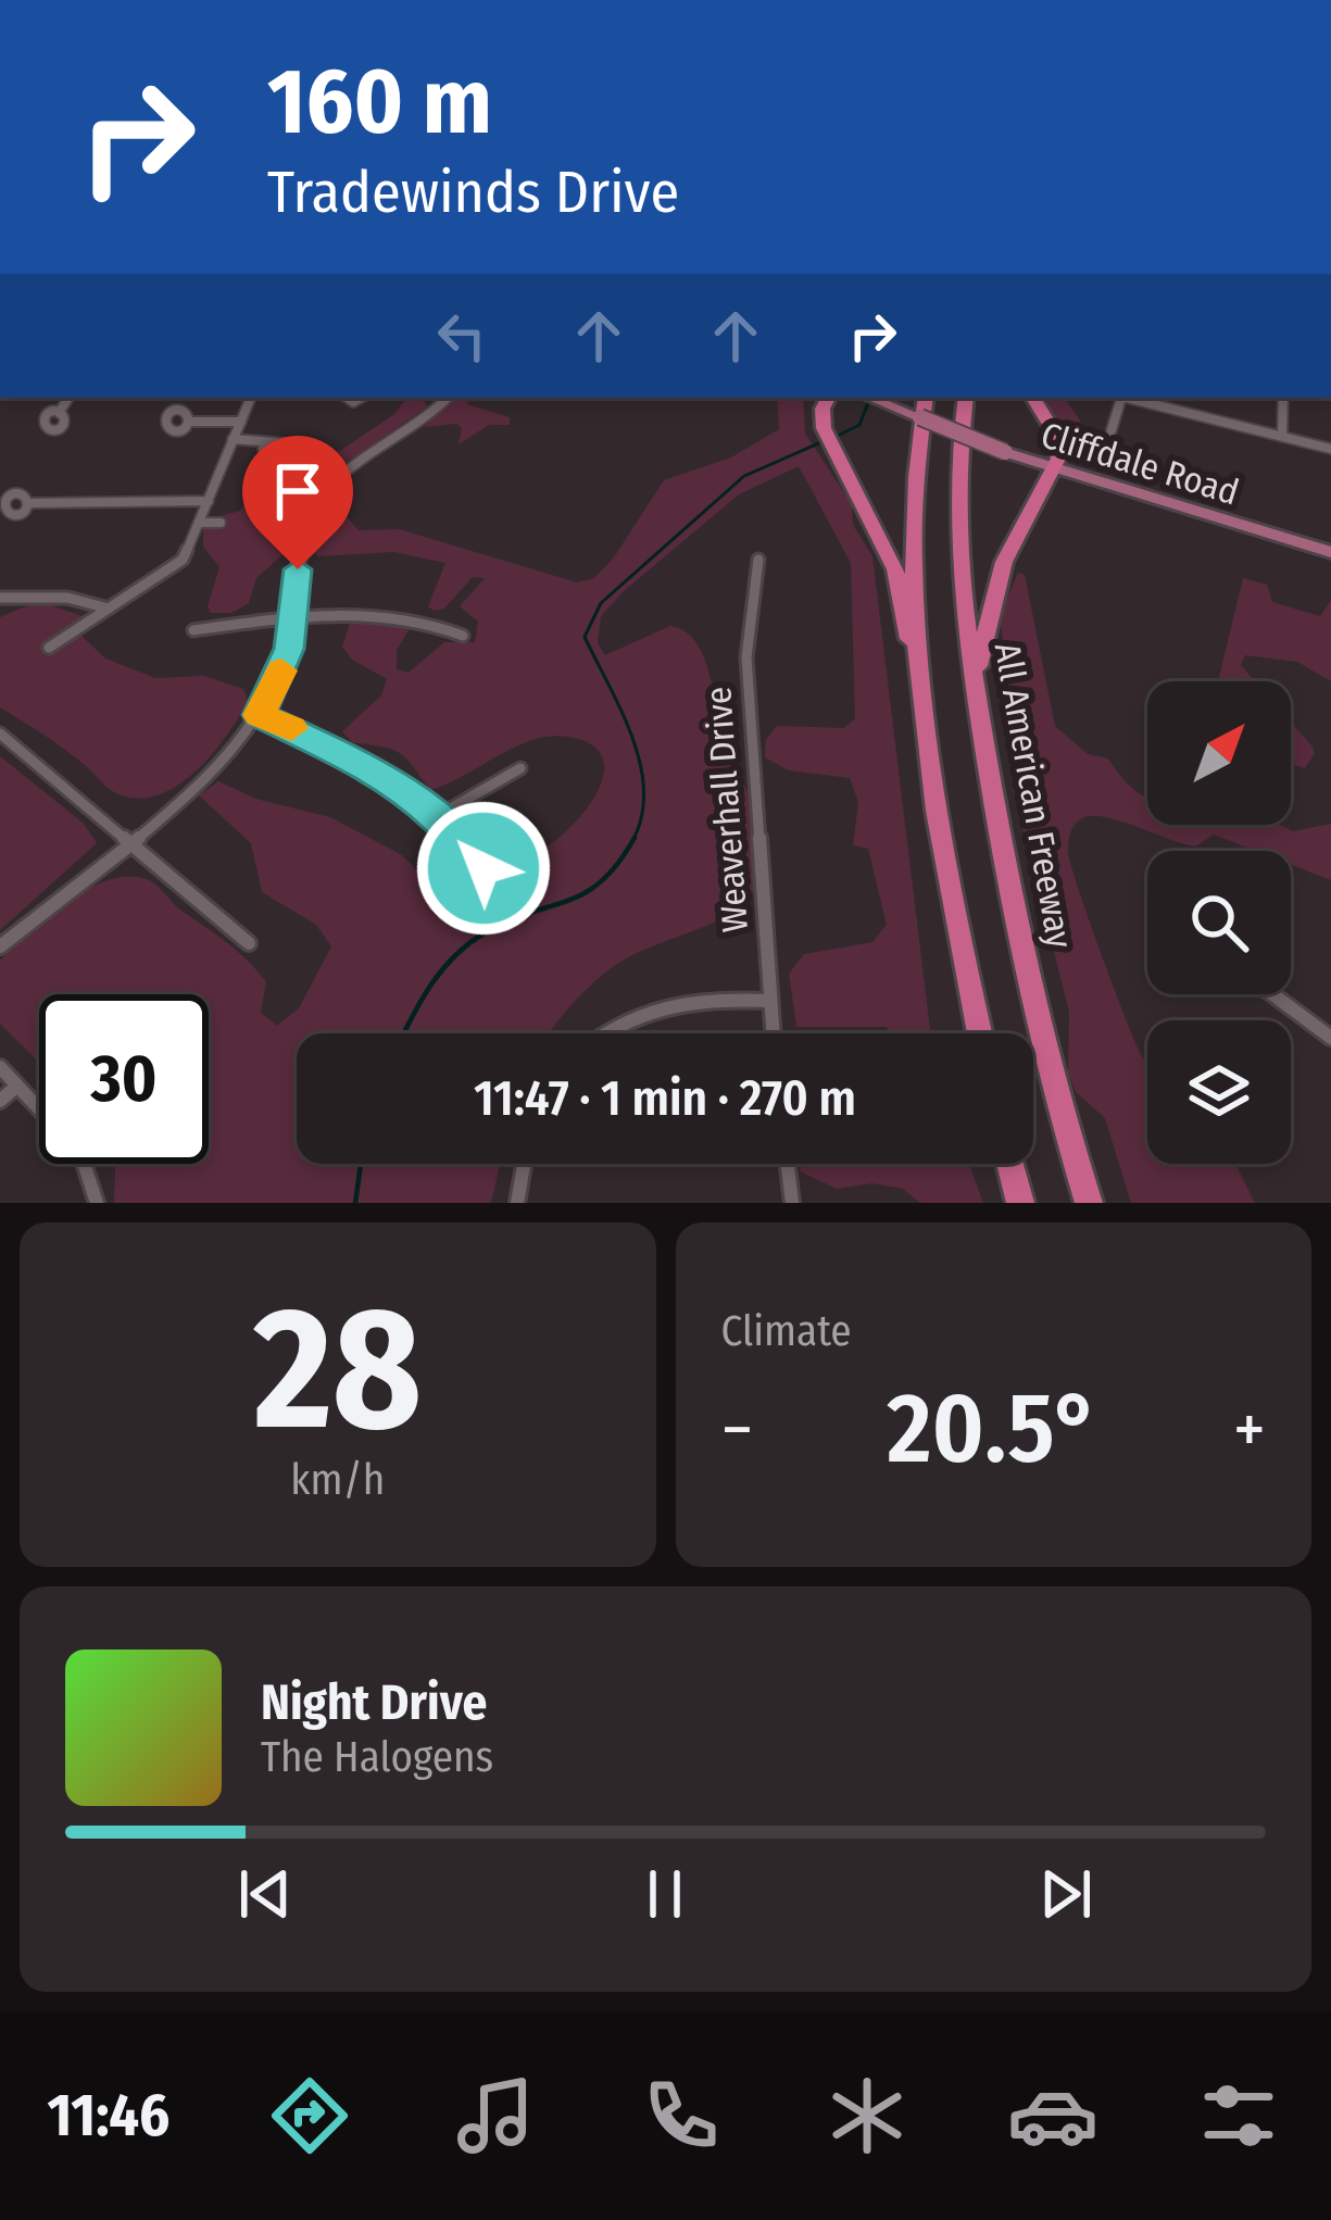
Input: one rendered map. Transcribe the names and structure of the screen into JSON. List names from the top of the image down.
{
  "streets": {
    "highway": ["All American Freeway"],
    "main road": ["Cliffdale Road"],
    "street": ["Weaverhall Drive"]
  },
  "north": "top right",
  "page": {
    "turn": ["160 m", "Tradewinds Drive"],
    "limit": "30",
    "trip": "11:47 · 1 min · 270 m",
    "tile": [
      ["28", "km/h"],
      "Climate"
    ],
    "heat": ["−", "20.5°", "+"],
    "song": ["Night Drive", "The Halogens"],
    "tabs": "11:46"
  }
}
